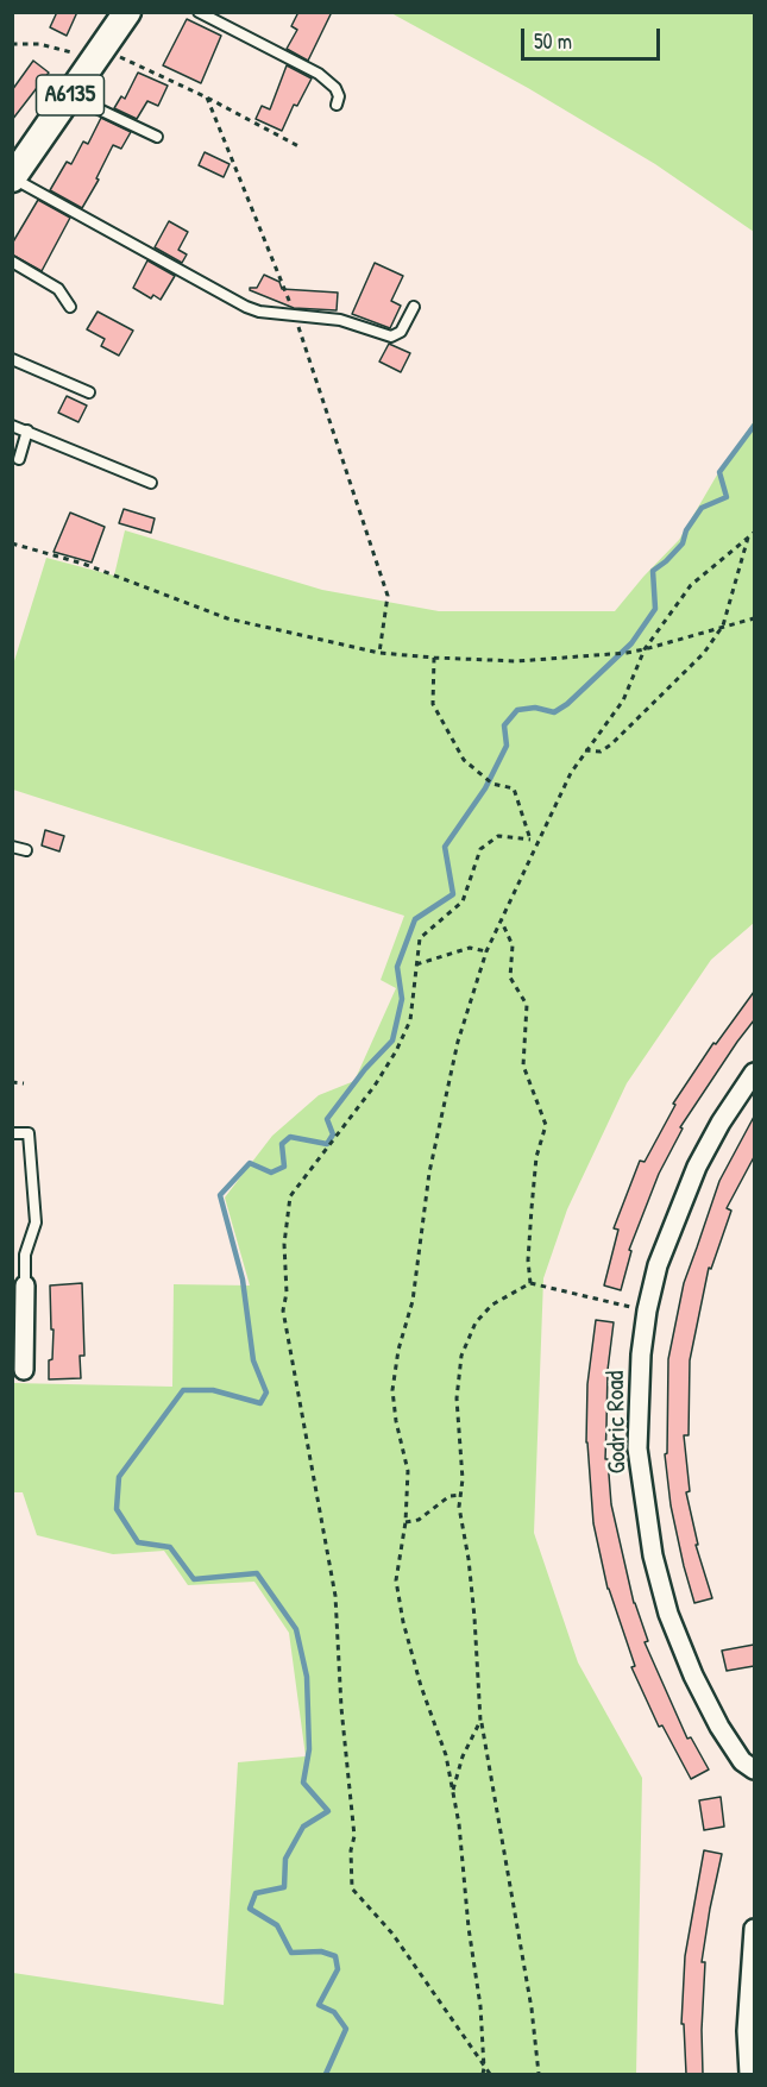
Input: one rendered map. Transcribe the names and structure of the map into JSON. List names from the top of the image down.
{
  "streets": {
    "main road": ["A6135"],
    "street": ["Godric Road"]
  },
  "scale_bar": "50 m"
}
